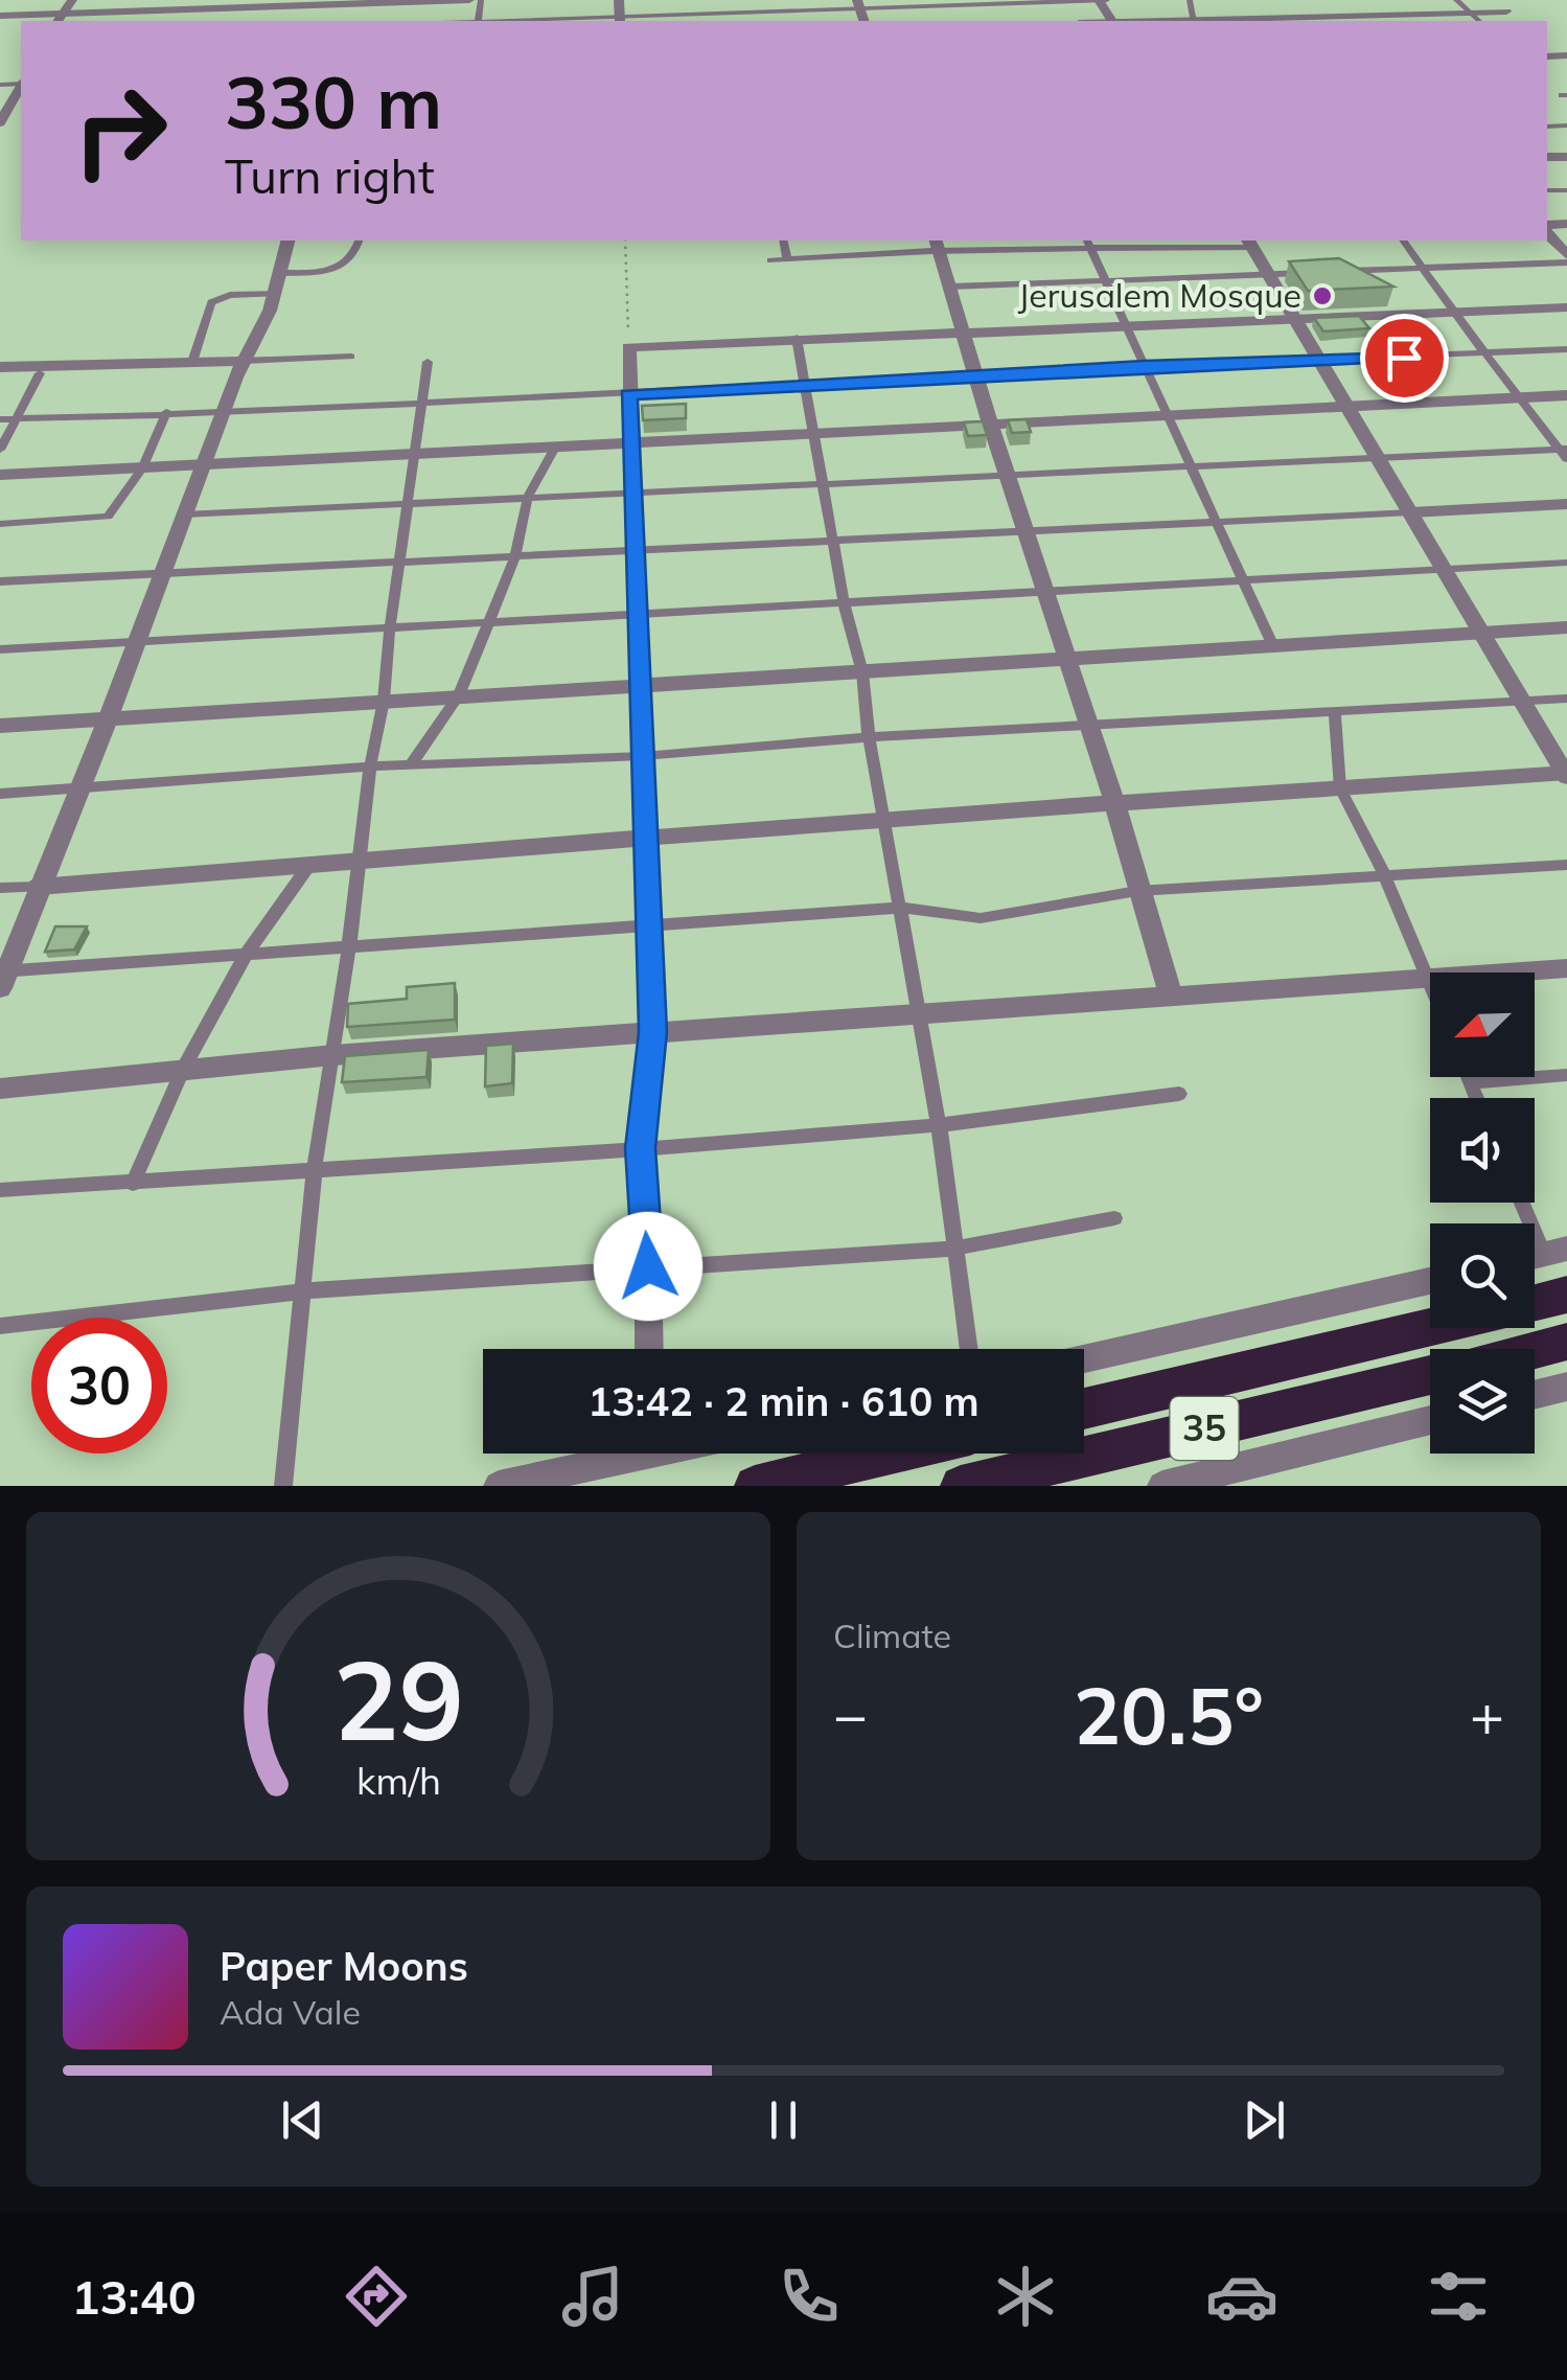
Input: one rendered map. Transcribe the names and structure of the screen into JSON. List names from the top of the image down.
{
  "streets": {
    "highway": ["35"]
  },
  "places": ["Jerusalem Mosque"],
  "north": "bottom left",
  "page": {
    "turn": ["330 m", "Turn right"],
    "limit": "30",
    "trip": "13:42 · 2 min · 610 m",
    "tile": "Climate",
    "heat": ["−", "20.5°", "+"],
    "song": ["Paper Moons", "Ada Vale"],
    "tabs": "13:40",
    "gauge": ["29", "km/h"]
  }
}
